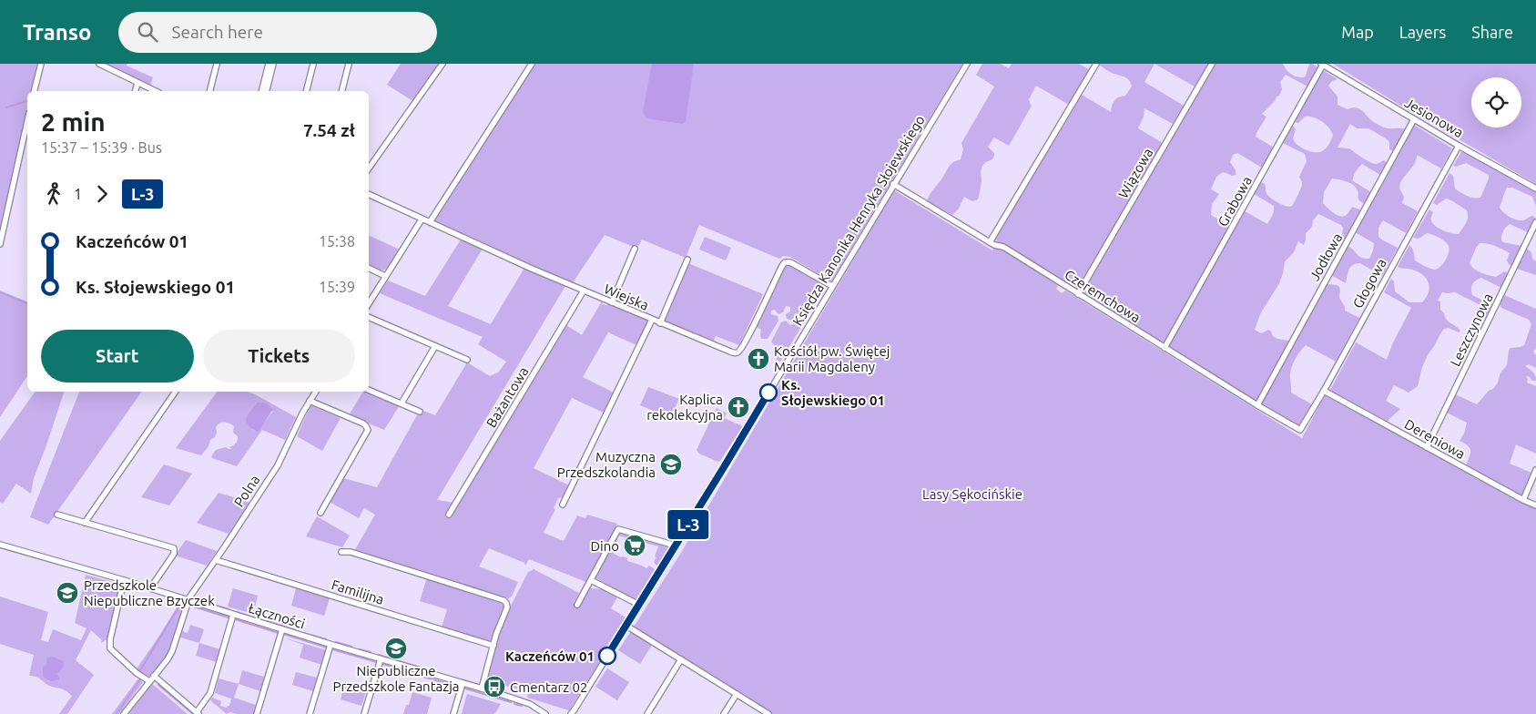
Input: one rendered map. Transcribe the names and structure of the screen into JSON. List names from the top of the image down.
{
  "streets": {
    "street": [
      "Jesionowa",
      "Wiązowa",
      "Grabowa",
      "Księdza Kanonika Henryka Słojewskiego",
      "Jodłowa",
      "Głogowa",
      "Czeremchowa",
      "Wiejska",
      "Leszczynowa",
      "Bażantowa",
      "Dereniowa",
      "Polna",
      "Familijna",
      "Łączności"
    ]
  },
  "crossings": [
    ["Jesionowa", "Grabowa"],
    ["Jesionowa", "Jodłowa"],
    ["Jesionowa", "Głogowa"],
    ["Wiązowa", "Czeremchowa"],
    ["Grabowa", "Czeremchowa"],
    ["Księdza Kanonika Henryka Słojewskiego", "Czeremchowa"],
    ["Księdza Kanonika Henryka Słojewskiego", "Wiejska"],
    ["Jodłowa", "Czeremchowa"],
    ["Głogowa", "Czeremchowa"],
    ["Głogowa", "Dereniowa"],
    ["Wiejska", "Bażantowa"],
    ["Leszczynowa", "Dereniowa"],
    ["Polna", "Familijna"],
    ["Polna", "Łączności"]
  ],
  "parks": ["Lasy Sękocińskie"],
  "places": {
    "church": ["Kościół pw. Świętej Marii Magdaleny", "Kaplica rekolekcyjna"],
    "other": ["Ks. Słojewskiego 01", "Kaczeńców 01"],
    "school or university": ["Muzyczna Przedszkolandia", "Przedszkole Niepubliczne Bzyczek", "Niepubliczne Przedszkole Fantazja"],
    "supermarket": ["Dino"],
    "bus stop": ["Cmentarz 02"]
  },
  "lines": ["bus line L-3"],
  "page": {
    "header": "Transo",
    "search": "Search here",
    "nav": ["Map", "Layers", "Share"],
    "on_map": "L-3",
    "heading": ["2 min", "15:37 – 15:39 · Bus", "7.54 zł"],
    "legs": ["1", "L-3"],
    "list": [
      {
        "name": "Kaczeńców 01",
        "value": "15:38"
      },
      {
        "name": "Ks. Słojewskiego 01",
        "value": "15:39"
      }
    ],
    "buttons": ["Start", "Tickets"]
  }
}
